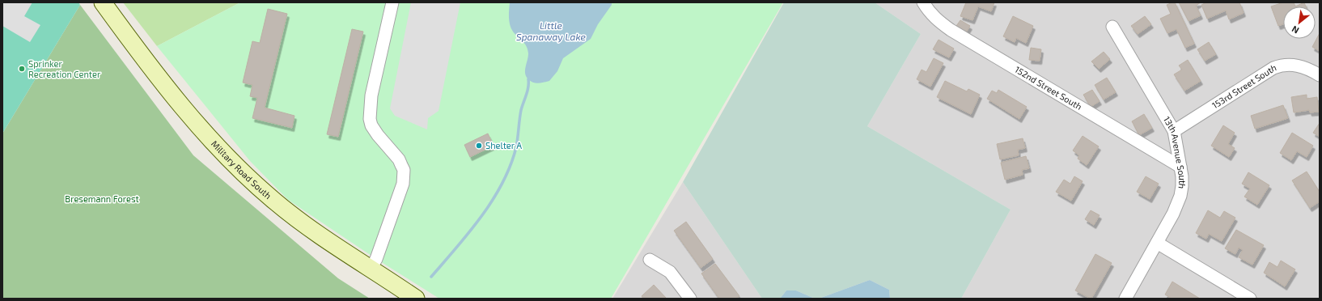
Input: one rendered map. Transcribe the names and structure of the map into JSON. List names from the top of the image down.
{
  "streets": {
    "main road": ["Military Road South"],
    "street": ["153rd Street South", "152nd Street South", "13th Avenue South"]
  },
  "crossings": [
    ["153rd Street South", "13th Avenue South"],
    ["152nd Street South", "13th Avenue South"]
  ],
  "water": ["Little Spanaway Lake"],
  "parks": ["Bresemann Forest"],
  "places": ["Sprinker Recreation Center", "Shelter A"],
  "north": "bottom left"
}
